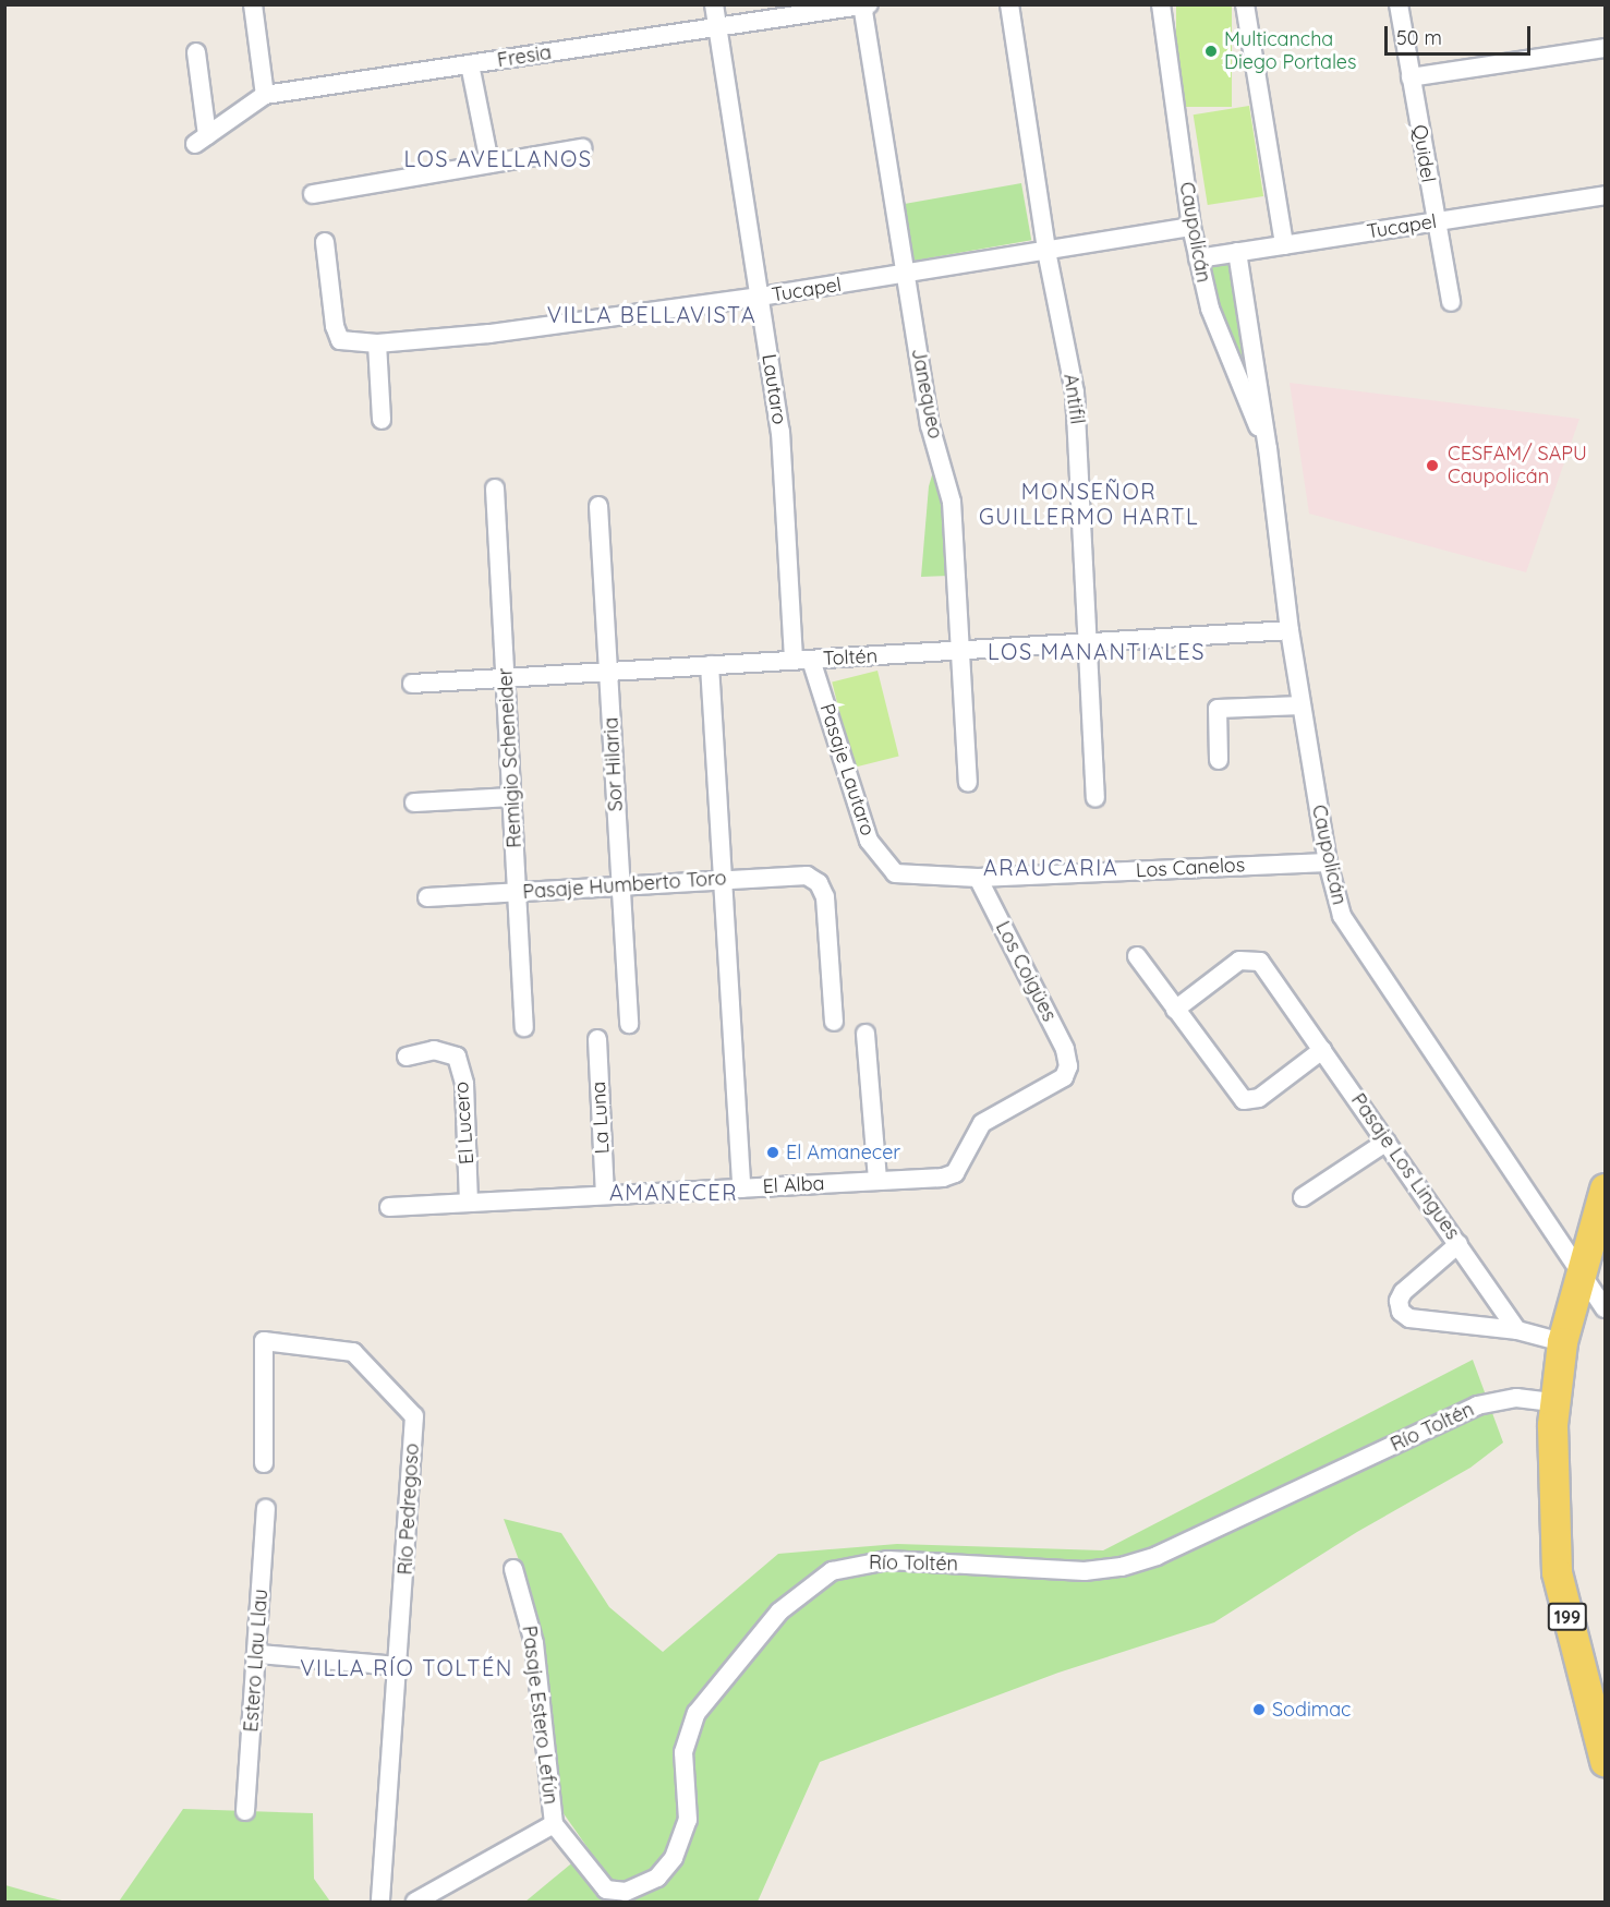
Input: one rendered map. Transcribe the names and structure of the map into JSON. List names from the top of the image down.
{
  "streets": {
    "main road": ["199"],
    "street": [
      "Fresia",
      "Quidel",
      "Tucapel",
      "Caupolicán",
      "Lautaro",
      "Janequeo",
      "Antifil",
      "Toltén",
      "Remigio Scheneider",
      "Sor Hilaria",
      "Pasaje Lautaro",
      "Los Canelos",
      "Pasaje Humberto Toro",
      "Los Coigües",
      "La Luna",
      "El Lucero",
      "Pasaje Los Lingues",
      "El Alba",
      "Río Toltén",
      "Río Pedregoso",
      "Estero Llau Llau",
      "Pasaje Estero Lefún"
    ]
  },
  "crossings": [
    ["Fresia", "Lautaro"],
    ["Fresia", "Janequeo"],
    ["Quidel", "Tucapel"],
    ["Tucapel", "Caupolicán"],
    ["Tucapel", "Lautaro"],
    ["Tucapel", "Janequeo"],
    ["Tucapel", "Antifil"],
    ["Caupolicán", "Toltén"],
    ["Caupolicán", "Los Canelos"],
    ["Caupolicán", "199"],
    ["Lautaro", "Toltén"],
    ["Lautaro", "Pasaje Lautaro"],
    ["Janequeo", "Toltén"],
    ["Antifil", "Toltén"],
    ["Toltén", "Remigio Scheneider"],
    ["Toltén", "Sor Hilaria"],
    ["Toltén", "Pasaje Lautaro"],
    ["Remigio Scheneider", "Pasaje Humberto Toro"],
    ["Sor Hilaria", "Pasaje Humberto Toro"],
    ["Pasaje Lautaro", "Los Canelos"],
    ["Los Canelos", "Los Coigües"],
    ["Los Coigües", "El Alba"],
    ["La Luna", "El Alba"],
    ["El Lucero", "El Alba"],
    ["Río Toltén", "199"],
    ["Río Toltén", "Pasaje Estero Lefún"]
  ],
  "districts": [
    "LOS AVELLANOS",
    "VILLA BELLAVISTA",
    "MONSEÑOR GUILLERMO HARTL",
    "LOS MANANTIALES",
    "ARAUCARIA",
    "AMANECER",
    "VILLA RÍO TOLTÉN"
  ],
  "places": [
    "Multicancha Diego Portales",
    "CESFAM/ SAPU Caupolicán",
    "El Amanecer",
    "Sodimac"
  ],
  "scale_bar": "50 m"
}
